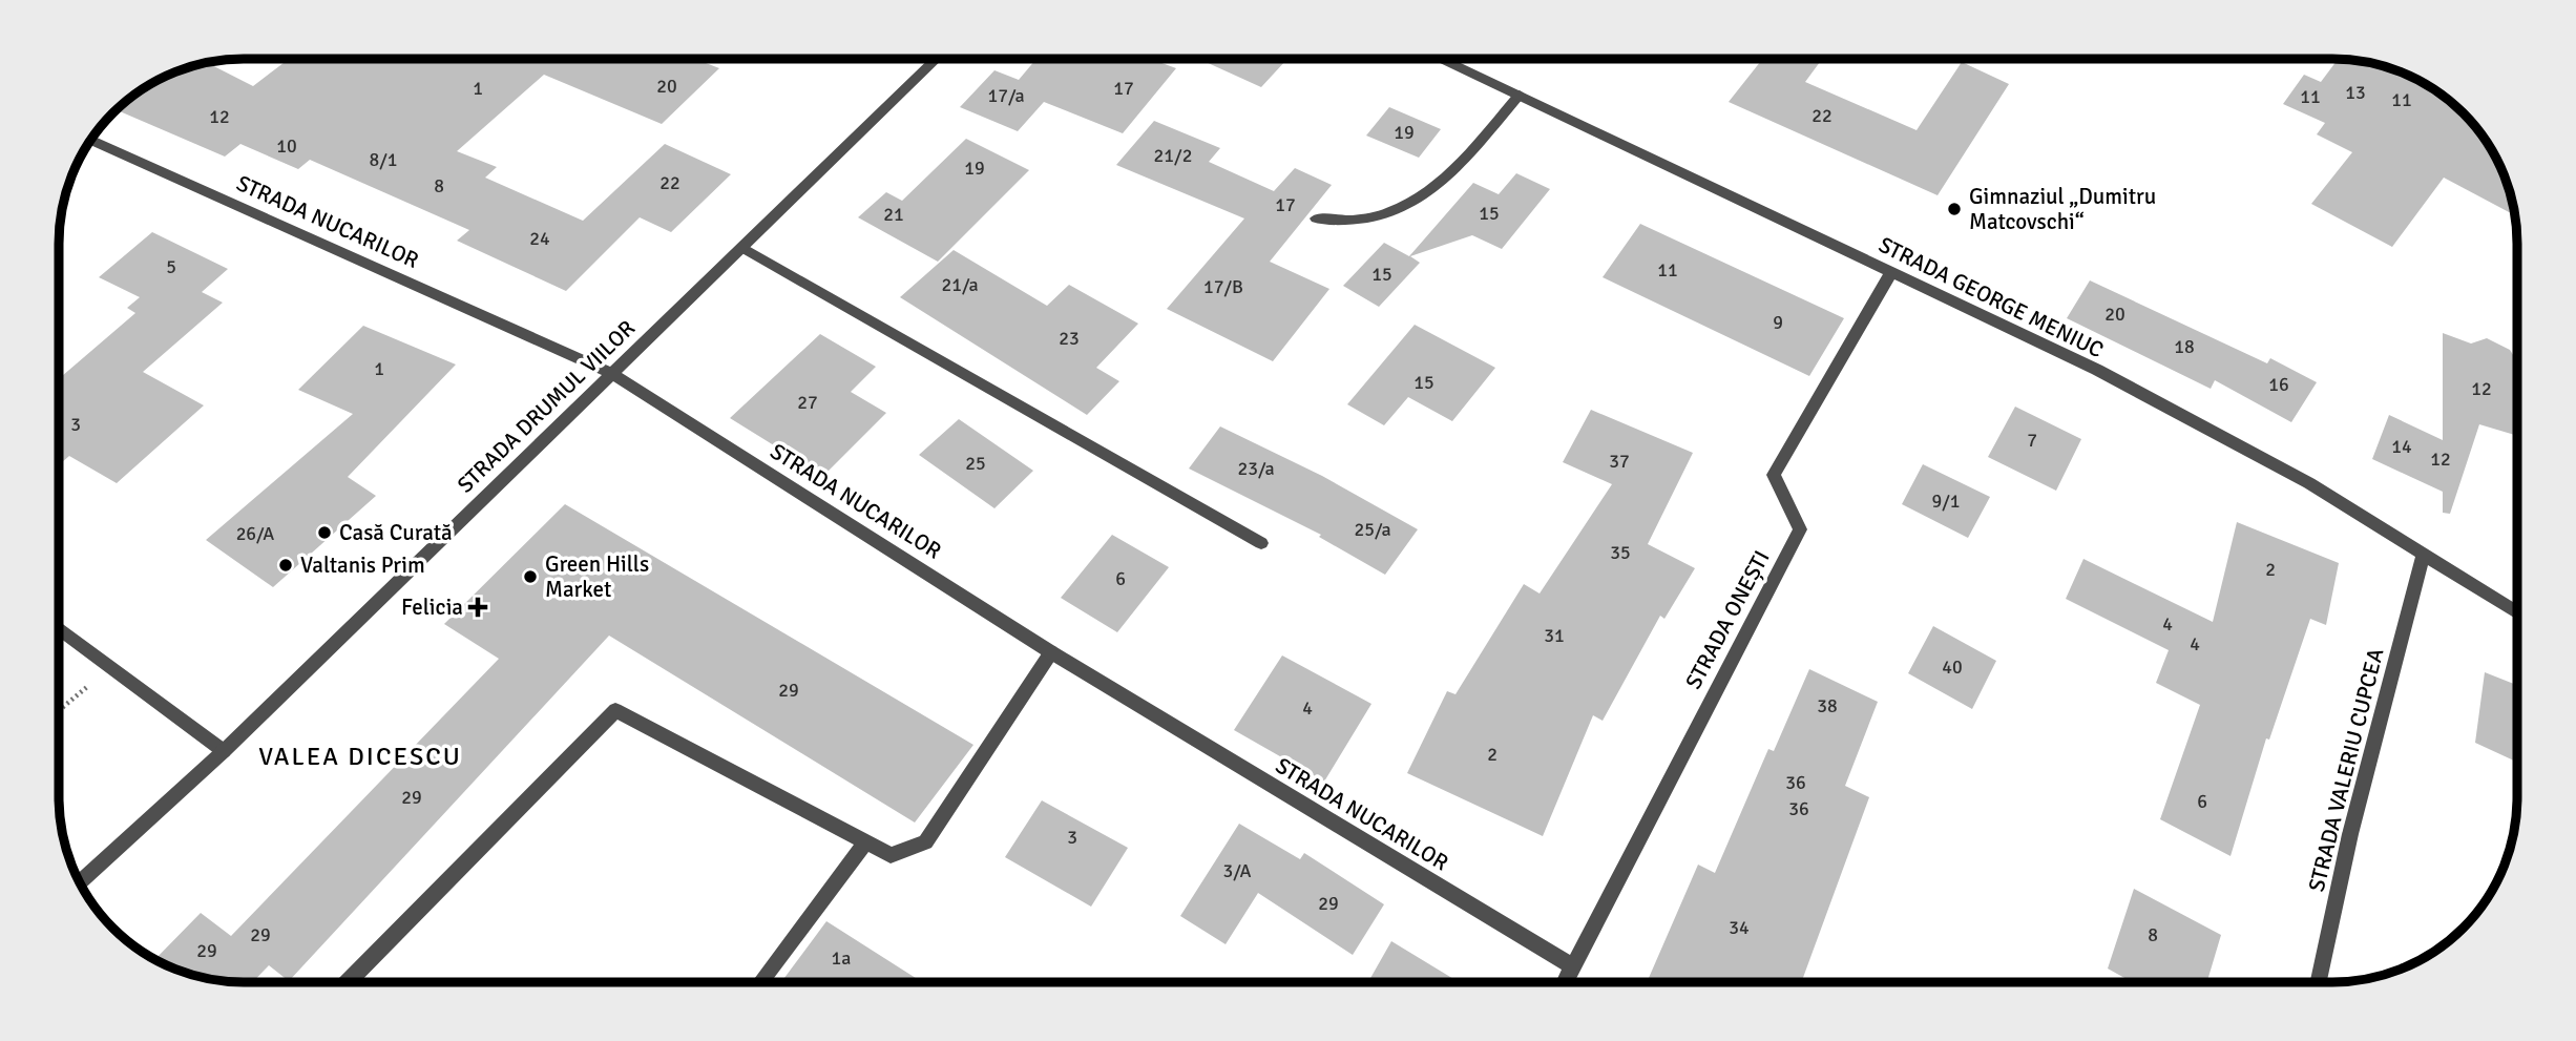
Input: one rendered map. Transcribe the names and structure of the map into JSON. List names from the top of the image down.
{
  "streets": {
    "street": [
      "STRADA NUCARILOR",
      "STRADA GEORGE MENIUC",
      "STRADA DRUMUL VIILOR",
      "STRADA ONEȘTI",
      "STRADA VALERIU CUPCEA"
    ]
  },
  "crossings": [
    ["STRADA NUCARILOR", "STRADA DRUMUL VIILOR"],
    ["STRADA NUCARILOR", "STRADA ONEȘTI"],
    ["STRADA GEORGE MENIUC", "STRADA ONEȘTI"],
    ["STRADA GEORGE MENIUC", "STRADA VALERIU CUPCEA"]
  ],
  "districts": ["VALEA DICESCU"],
  "places": {
    "other": [
      "Gimnaziul „Dumitru Matcovschi“",
      "Casă Curată",
      "Valtanis Prim",
      "Green Hills Market"
    ],
    "health": ["Felicia"]
  },
  "house_numbers": [
    "20",
    "1",
    "17",
    "13",
    "17/a",
    "11",
    "11",
    "22",
    "12",
    "19",
    "10",
    "21/2",
    "8/1",
    "19",
    "22",
    "8",
    "17",
    "15",
    "21",
    "24",
    "5",
    "11",
    "15",
    "21/a",
    "17/B",
    "20",
    "9",
    "23",
    "18",
    "1",
    "15",
    "16",
    "12",
    "27",
    "3",
    "7",
    "14",
    "12",
    "37",
    "25",
    "23/a",
    "9/1",
    "25/a",
    "26/A",
    "35",
    "2",
    "6",
    "4",
    "31",
    "4",
    "40",
    "29",
    "38",
    "4",
    "2",
    "36",
    "29",
    "6",
    "36",
    "3",
    "3/A",
    "29",
    "34",
    "29",
    "8",
    "29",
    "1a"
  ]
}
